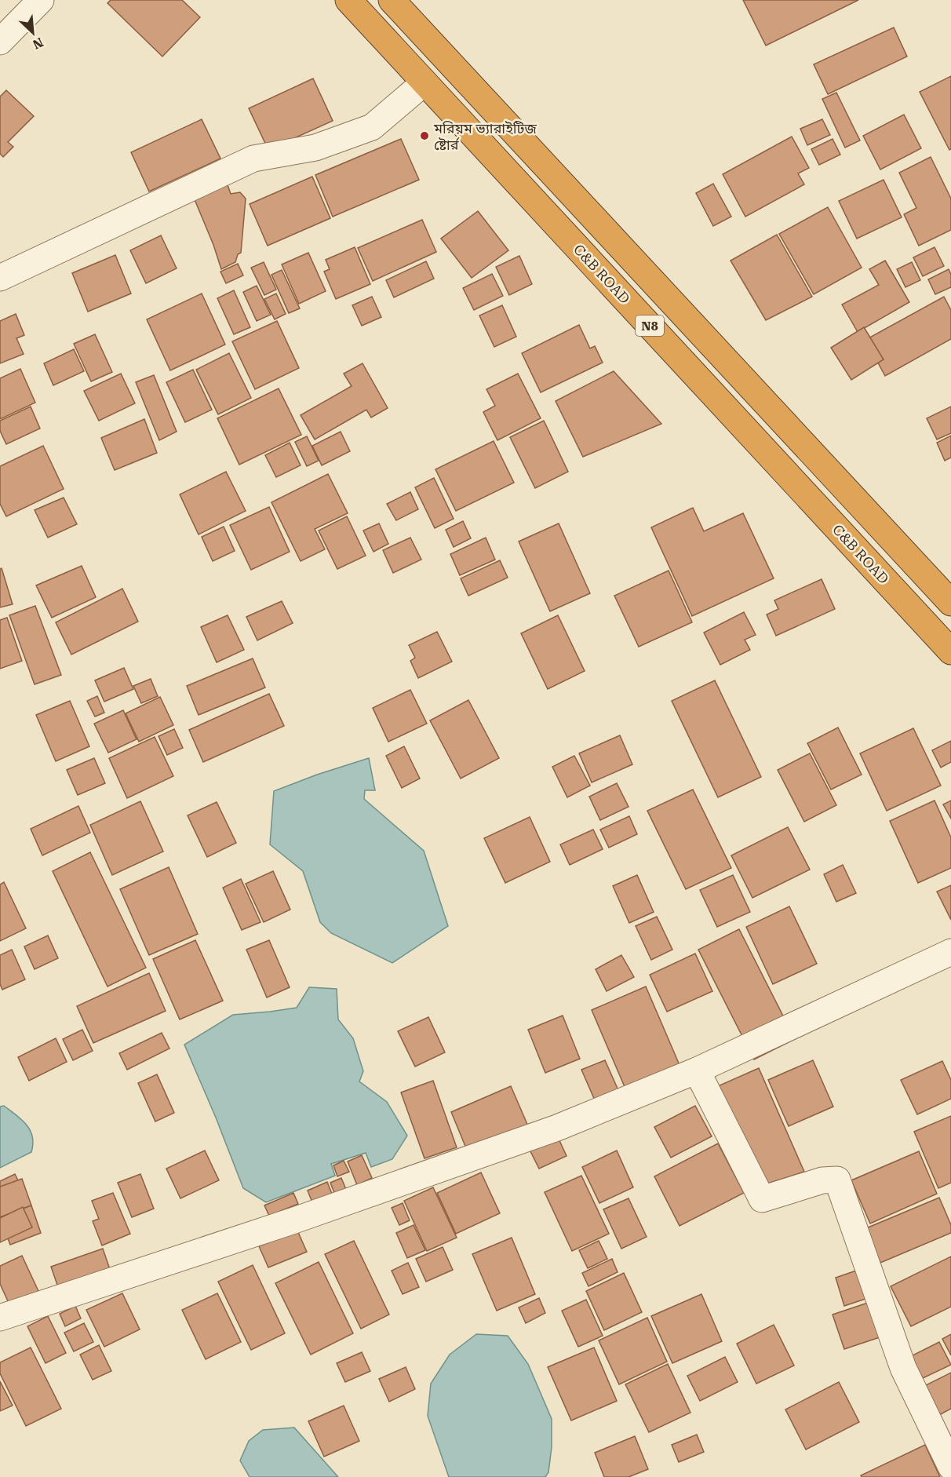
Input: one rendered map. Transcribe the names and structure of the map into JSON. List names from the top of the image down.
{
  "streets": {
    "highway": ["C&B ROAD", "N8"]
  },
  "places": ["মরিয়ম ভ্যারাইটিজ ষ্টোর্র"],
  "north": "bottom right"
}
